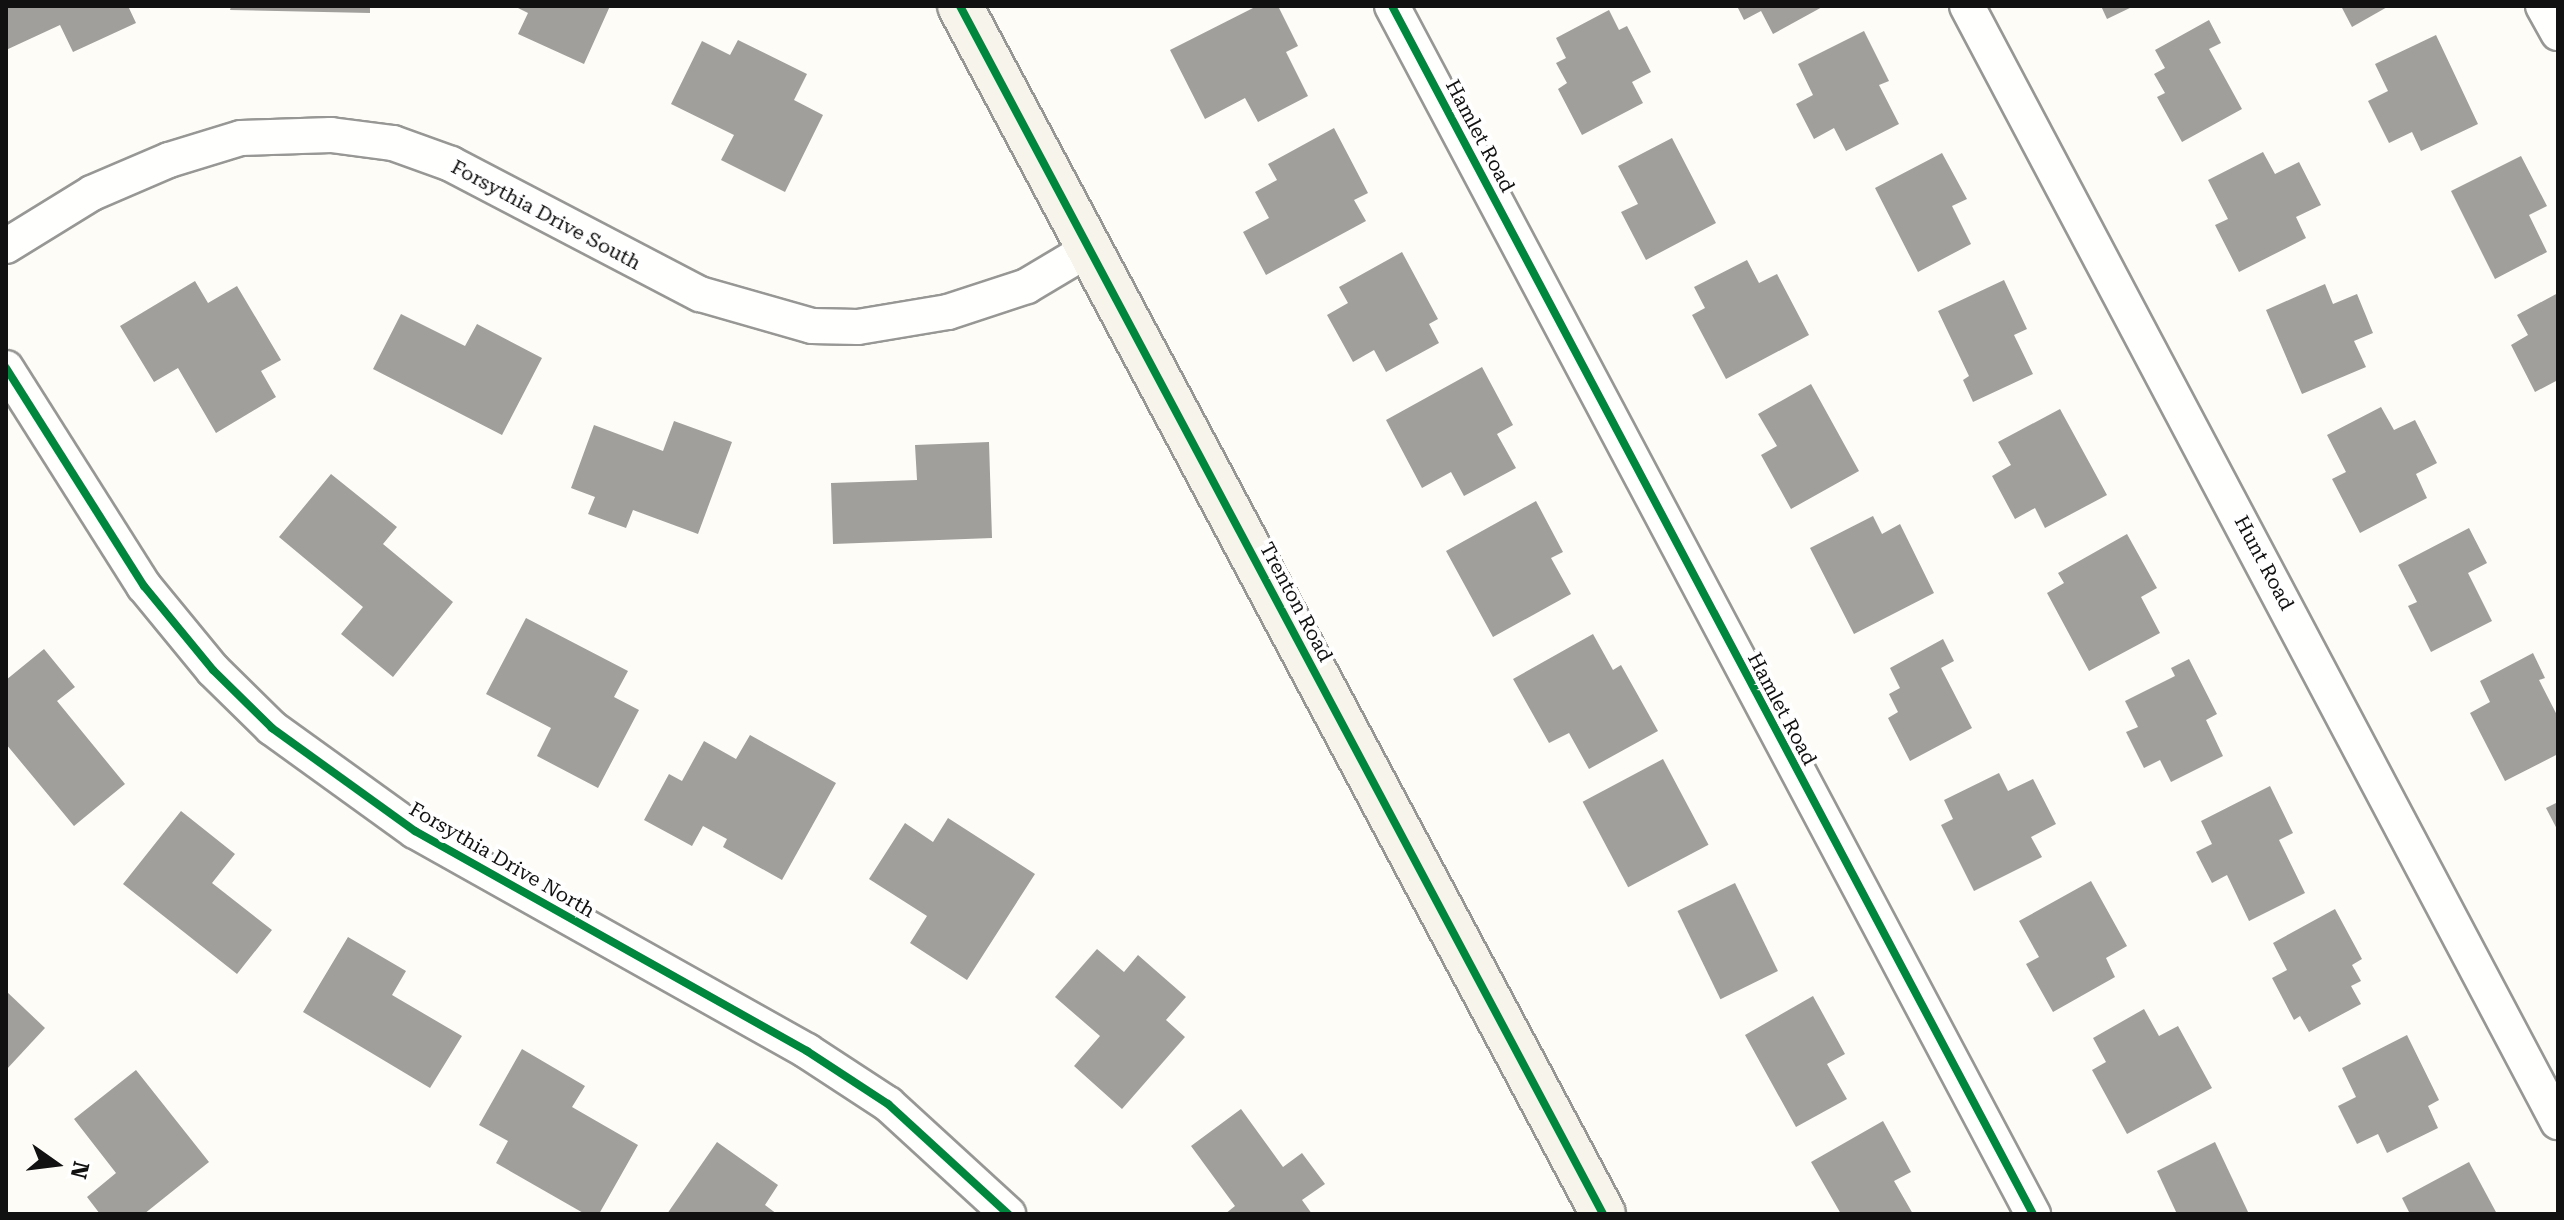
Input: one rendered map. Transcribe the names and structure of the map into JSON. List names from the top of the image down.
{
  "streets": {
    "main road": ["Trenton Road"],
    "street": [
      "Hamlet Road",
      "Forsythia Drive South",
      "Hunt Road",
      "Forsythia Drive North"
    ]
  },
  "crossings": [
    ["Forsythia Drive South", "Trenton Road"]
  ],
  "north": "right"
}
